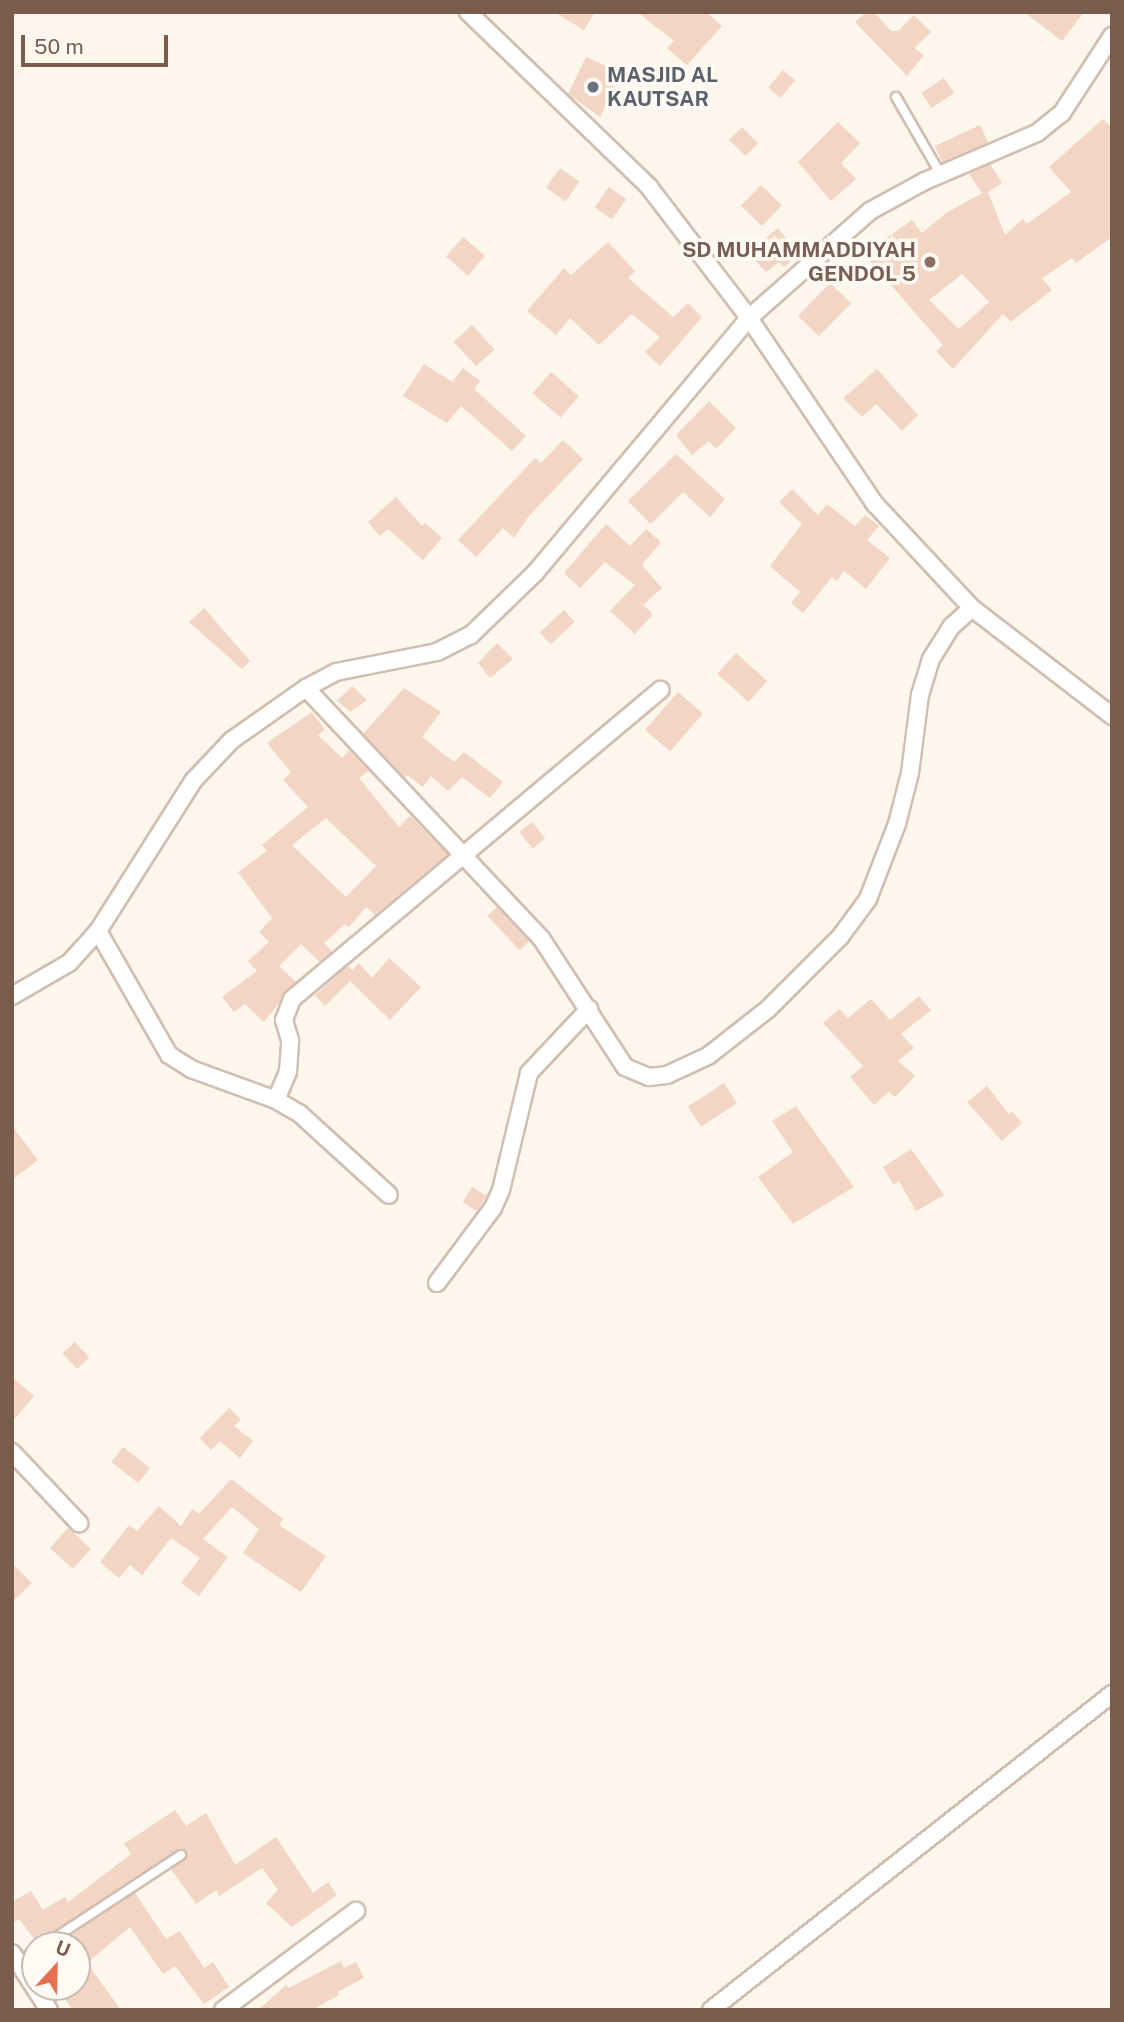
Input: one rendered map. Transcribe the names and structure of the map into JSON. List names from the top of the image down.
{
  "places": ["MASJID AL KAUTSAR", "SD MUHAMMADDIYAH GENDOL 5"],
  "scale_bar": "50 m",
  "north": "top"
}
